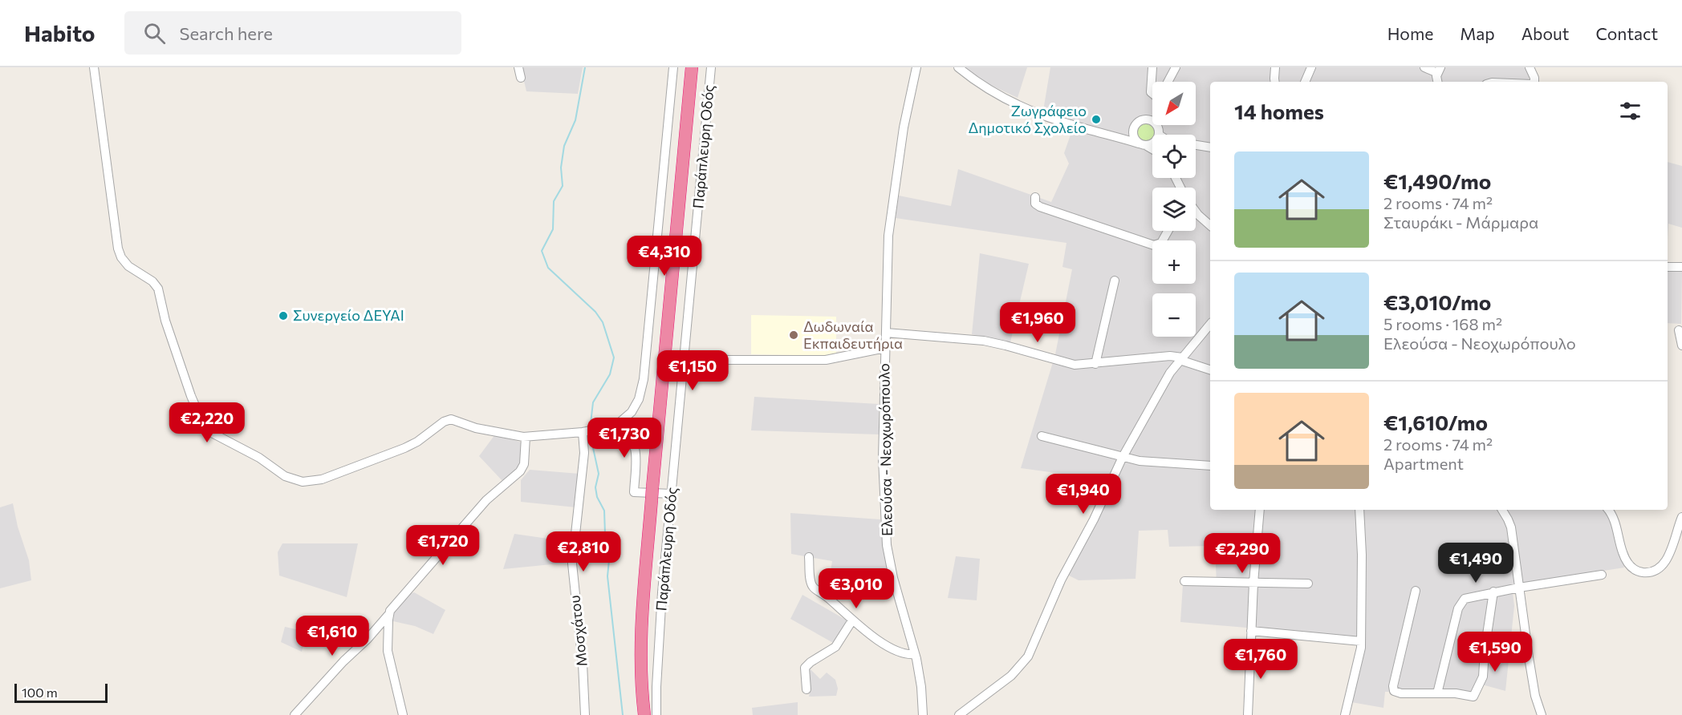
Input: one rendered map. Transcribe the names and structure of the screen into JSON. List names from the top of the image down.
{
  "streets": {
    "street": ["Παράπλευρη Οδός", "Ελεούσα - Νεοχωρόπουλο", "Μοσχάτου"]
  },
  "places": ["Ζωγράφειο Δημοτικό Σχολείο", "Συνεργείο ΔΕΥΑΙ", "Δωδωναία Εκπαιδευτήρια"],
  "scale_bar": "100 m",
  "north": "bottom left",
  "page": {
    "header": "Habito",
    "search": "Search here",
    "nav": [
      "Home",
      "Map",
      "About",
      "Contact"
    ],
    "map_buttons": ["+", "−"],
    "heading": "14 homes",
    "list": [
      {
        "name": "€1,490/mo",
        "note": "2 rooms · 74 m² · Σταυράκι - Μάρμαρα"
      },
      {
        "name": "€3,010/mo",
        "note": "5 rooms · 168 m² · Ελεούσα - Νεοχωρόπουλο"
      },
      {
        "name": "€1,610/mo",
        "note": "2 rooms · 74 m² · Apartment"
      }
    ],
    "price": [
      "€4,310",
      "€1,960",
      "€1,150",
      "€2,220",
      "€1,730",
      "€1,940",
      "€1,720",
      "€2,810",
      "€2,290",
      "€1,490",
      "€3,010",
      "€1,610",
      "€1,590",
      "€1,760"
    ],
    "scale": "100 m"
  }
}
